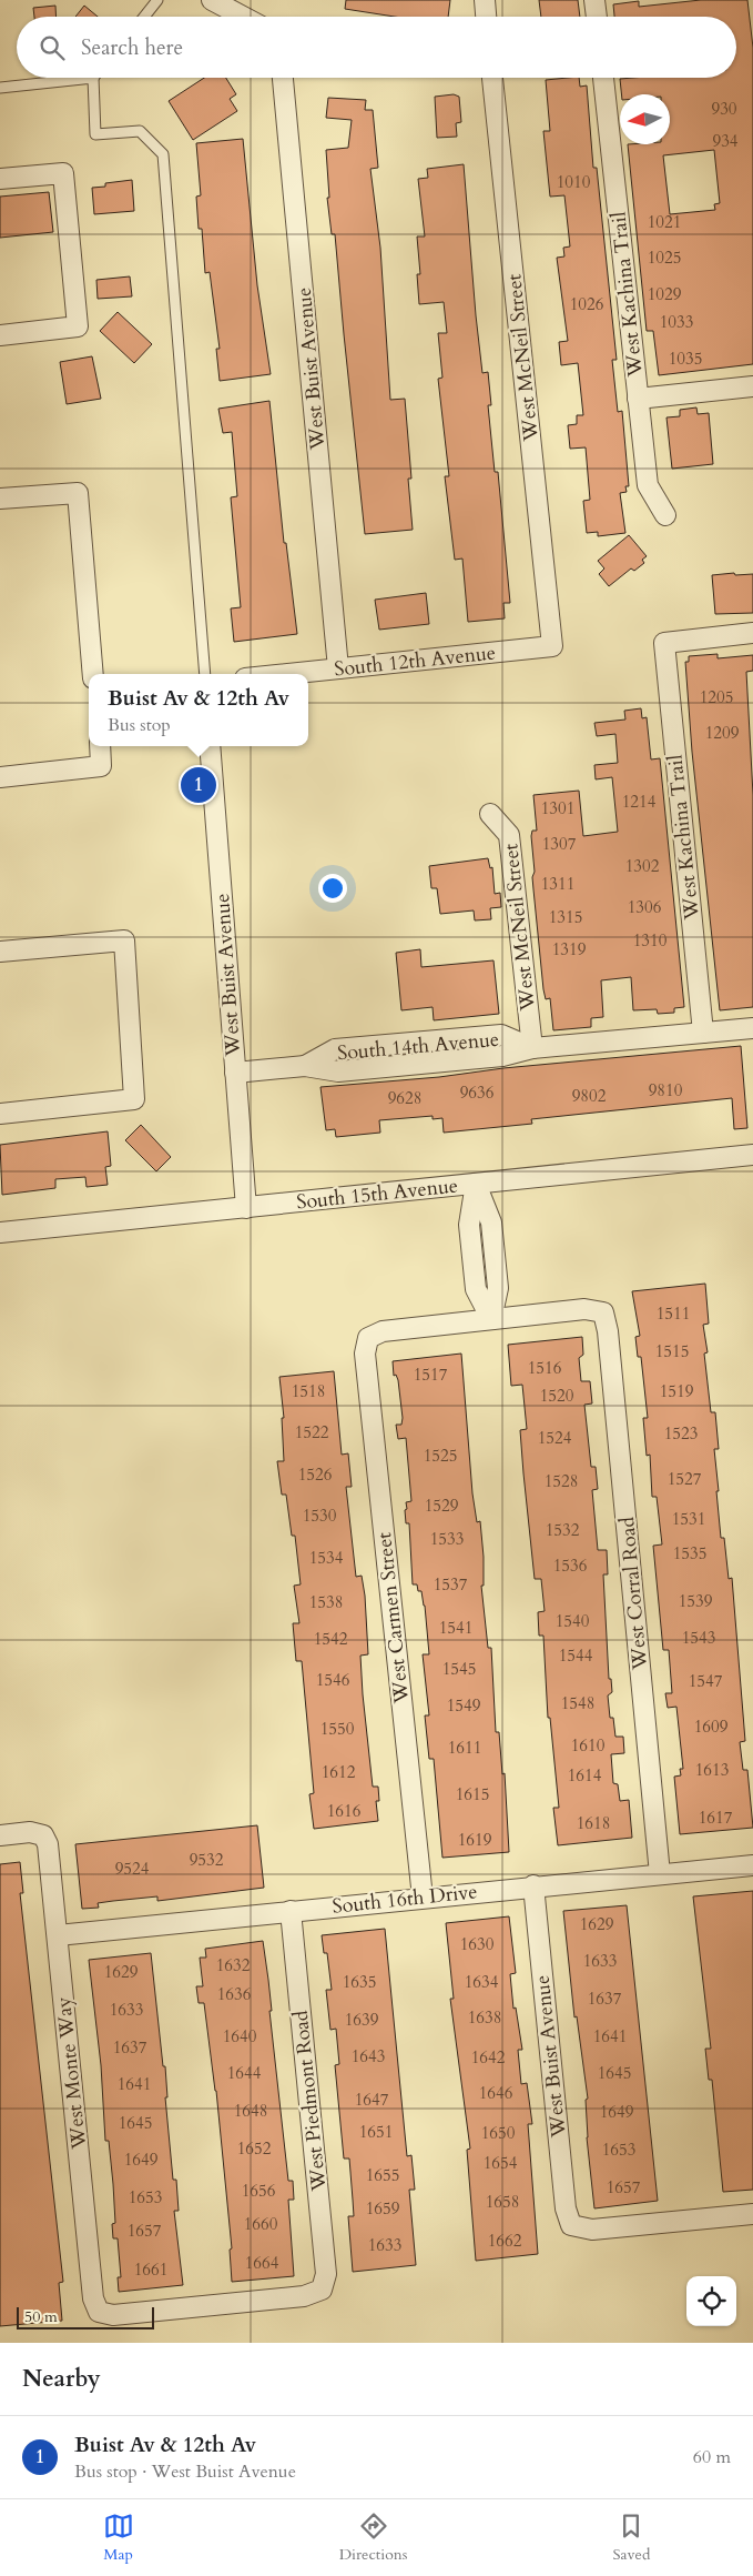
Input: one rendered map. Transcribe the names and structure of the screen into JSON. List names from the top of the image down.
{
  "streets": {
    "street": [
      "West Kachina Trail",
      "West McNeil Street",
      "West Buist Avenue",
      "South 12th Avenue",
      "South 14th Avenue",
      "South 15th Avenue",
      "West Corral Road",
      "West Carmen Street",
      "South 16th Drive",
      "West Monte Way",
      "West Piedmont Road"
    ]
  },
  "crossings": [
    ["West Kachina Trail", "South 14th Avenue"],
    ["West McNeil Street", "South 12th Avenue"],
    ["West McNeil Street", "South 14th Avenue"],
    ["West Buist Avenue", "South 12th Avenue"],
    ["West Buist Avenue", "South 14th Avenue"],
    ["West Buist Avenue", "South 15th Avenue"],
    ["West Buist Avenue", "South 16th Drive"],
    ["West Corral Road", "West Carmen Street"],
    ["West Corral Road", "South 16th Drive"],
    ["West Carmen Street", "South 16th Drive"],
    ["South 16th Drive", "West Monte Way"],
    ["South 16th Drive", "West Piedmont Road"],
    ["West Monte Way", "West Piedmont Road"]
  ],
  "house_numbers": [
    "930",
    "934",
    "1010",
    "1021",
    "1025",
    "1029",
    "1026",
    "1033",
    "1035",
    "1205",
    "1209",
    "1214",
    "1301",
    "1307",
    "1302",
    "1311",
    "1306",
    "1315",
    "1310",
    "1319",
    "9810",
    "9636",
    "9802",
    "9628",
    "1511",
    "1515",
    "1516",
    "1517",
    "1518",
    "1519",
    "1520",
    "1522",
    "1523",
    "1524",
    "1525",
    "1526",
    "1527",
    "1528",
    "1529",
    "1530",
    "1531",
    "1532",
    "1533",
    "1535",
    "1534",
    "1536",
    "1537",
    "1539",
    "1538",
    "1540",
    "1541",
    "1543",
    "1542",
    "1544",
    "1545",
    "1546",
    "1547",
    "1548",
    "1549",
    "1609",
    "1550",
    "1610",
    "1611",
    "1613",
    "1612",
    "1614",
    "1615",
    "1616",
    "1617",
    "1618",
    "1619",
    "9532",
    "9524",
    "1629",
    "1630",
    "1633",
    "1632",
    "1629",
    "1635",
    "1634",
    "1636",
    "1637",
    "1633",
    "1638",
    "1639",
    "1640",
    "1641",
    "1637",
    "1643",
    "1642",
    "1644",
    "1645",
    "1641",
    "1646",
    "1647",
    "1648",
    "1649",
    "1645",
    "1651",
    "1650",
    "1652",
    "1653",
    "1649",
    "1654",
    "1655",
    "1657",
    "1656",
    "1653",
    "1658",
    "1659",
    "1660",
    "1657",
    "1662",
    "1633",
    "1664",
    "1661"
  ],
  "scale_bar": "50 m",
  "north": "left",
  "page": {
    "search": "Search here",
    "popup": ["Buist Av & 12th Av", "Bus stop"],
    "pins": "1",
    "scale": "50 m",
    "heading": "Nearby",
    "list": [
      {
        "mark": "1",
        "name": "Buist Av & 12th Av",
        "note": "Bus stop · West Buist Avenue",
        "value": "60 m"
      }
    ],
    "nav": ["Map", "Directions", "Saved"]
  }
}
